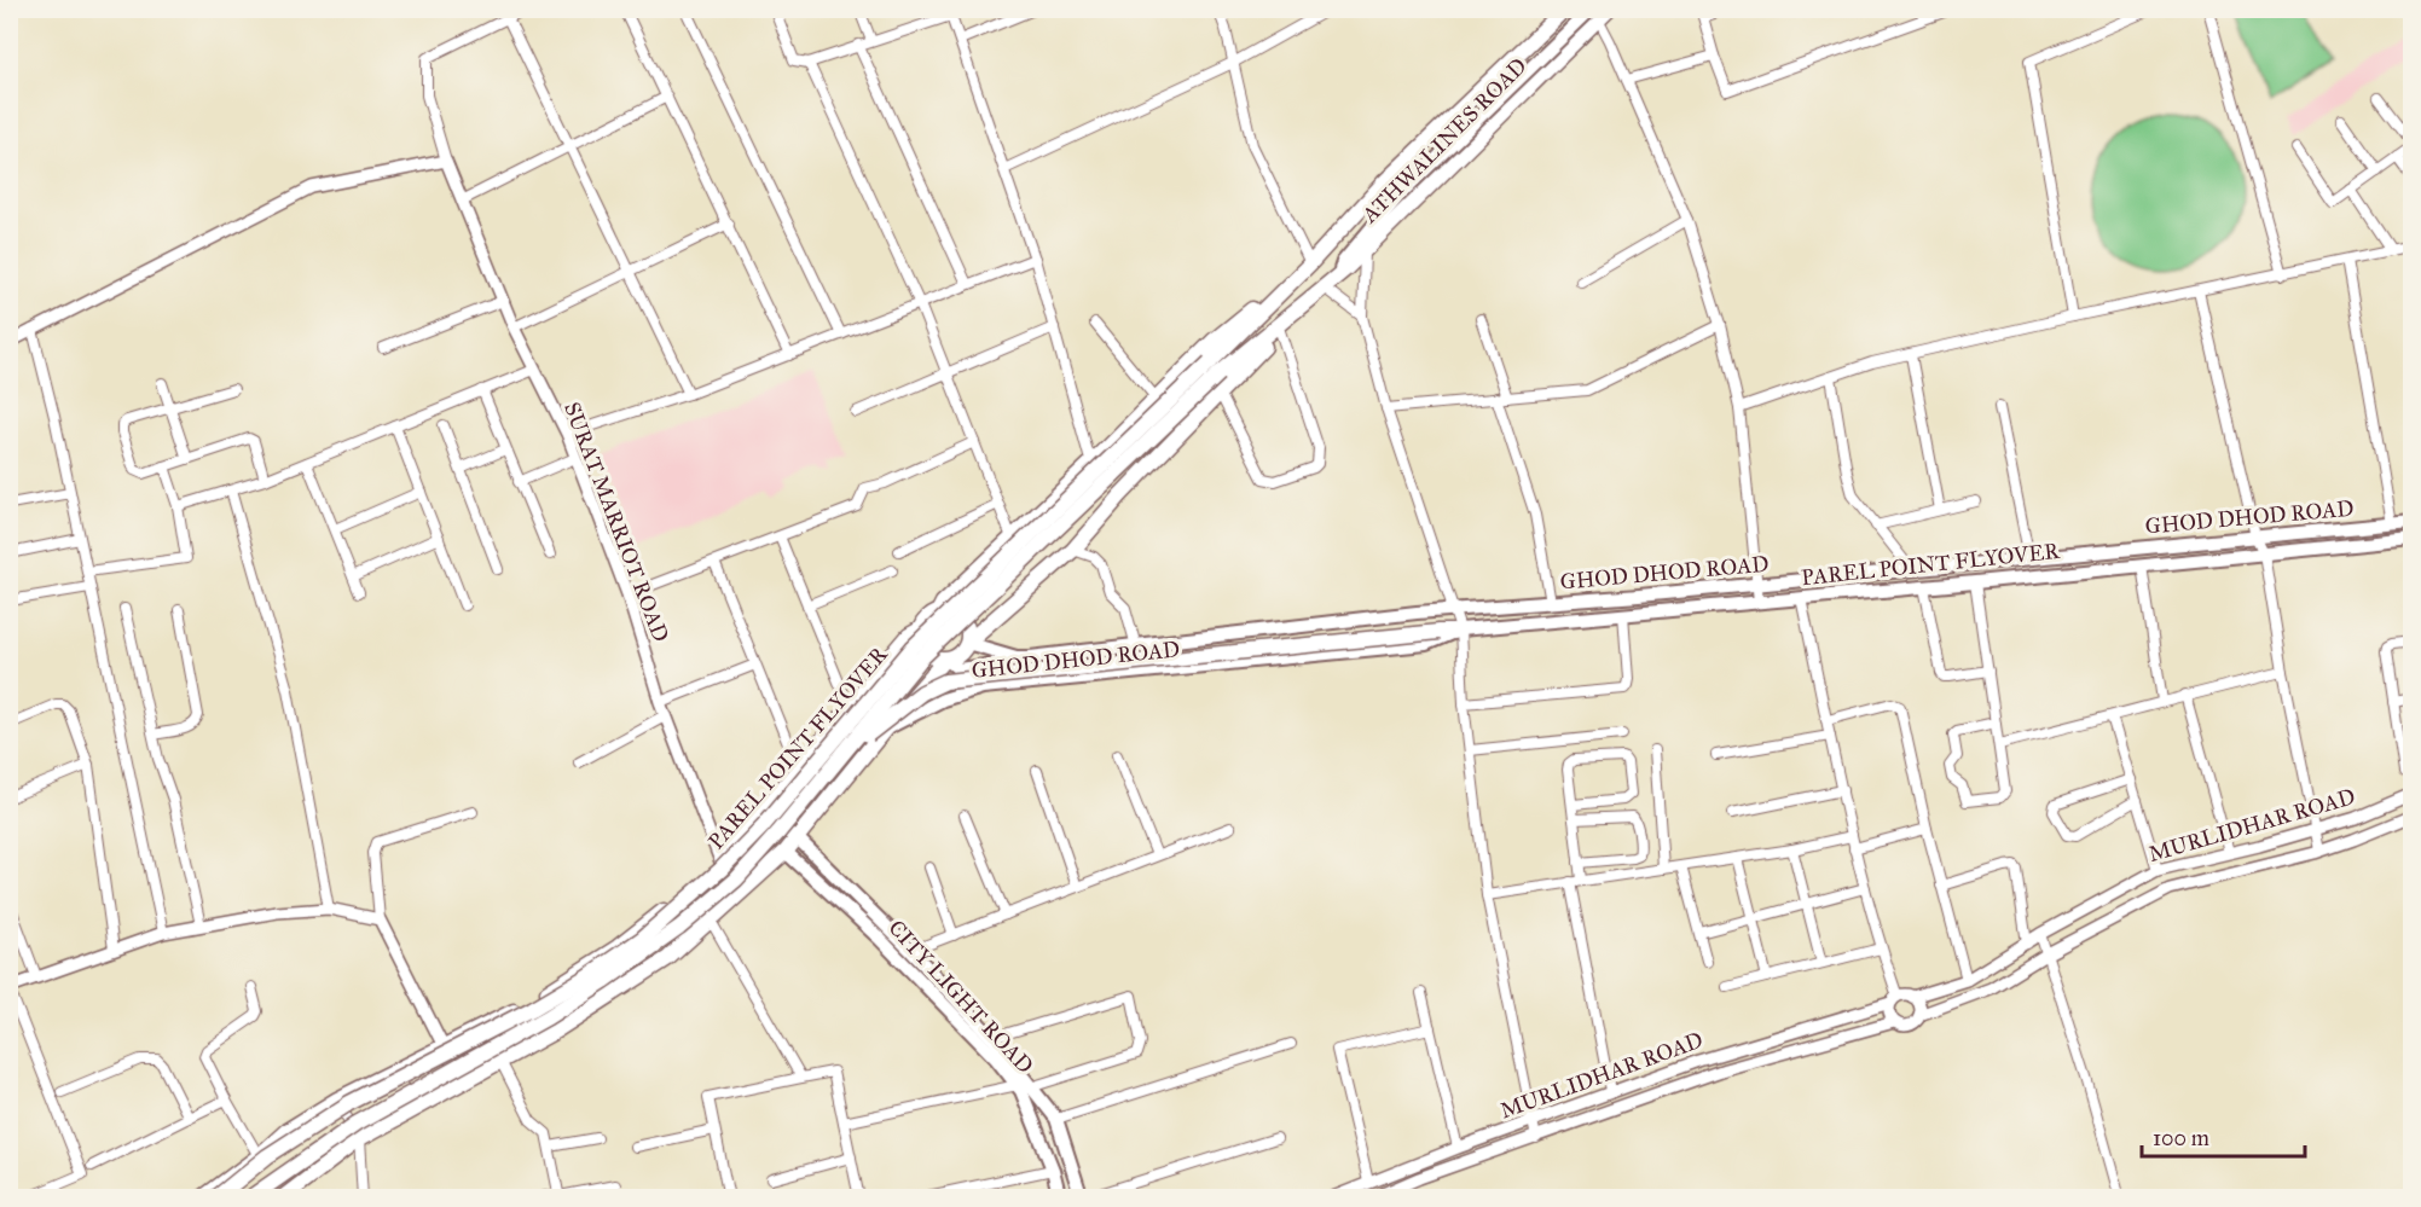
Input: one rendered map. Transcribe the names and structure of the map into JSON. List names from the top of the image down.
{
  "streets": {
    "main road": [
      "ATHWALINES ROAD",
      "GHOD DHOD ROAD",
      "PAREL POINT FLYOVER",
      "CITY LIGHT ROAD"
    ],
    "street": ["SURAT MARRIOT ROAD", "MURLIDHAR ROAD"]
  },
  "crossings": [
    ["ATHWALINES ROAD", "PAREL POINT FLYOVER"],
    ["GHOD DHOD ROAD", "PAREL POINT FLYOVER"]
  ],
  "scale_bar": "100 m"
}
